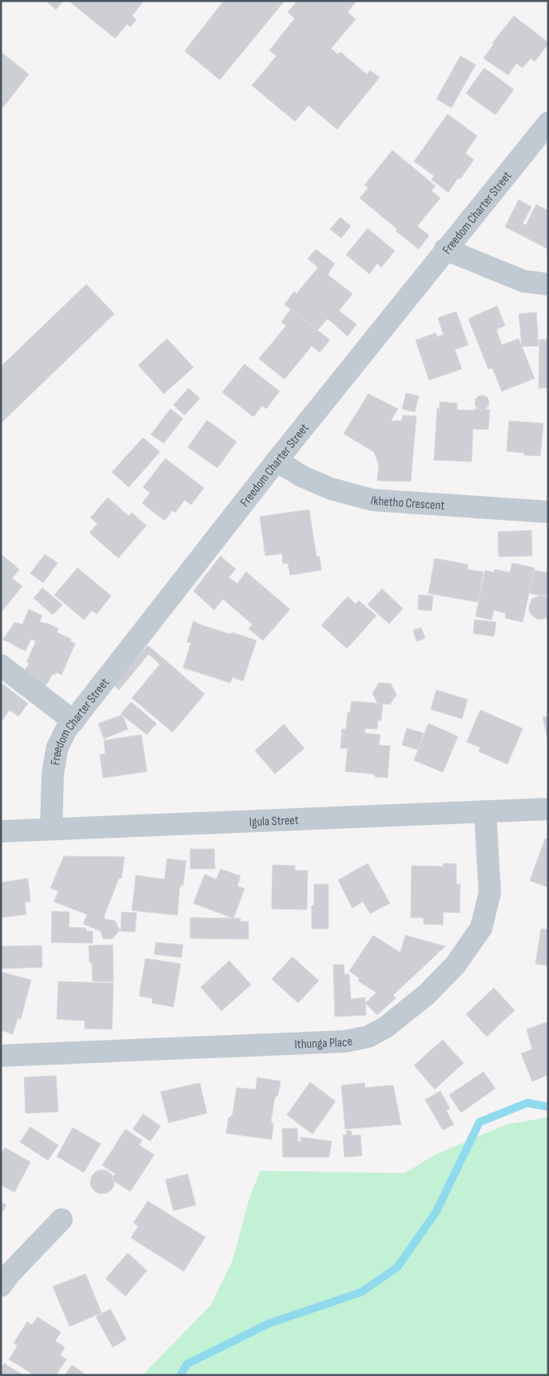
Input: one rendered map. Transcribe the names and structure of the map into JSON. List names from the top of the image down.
{
  "streets": {
    "street": [
      "Freedom Charter Street",
      "Ikhetho Crescent",
      "Igula Street",
      "Ithunga Place"
    ]
  },
  "crossings": [
    ["Freedom Charter Street", "Ikhetho Crescent"],
    ["Freedom Charter Street", "Igula Street"],
    ["Igula Street", "Ithunga Place"]
  ]
}
